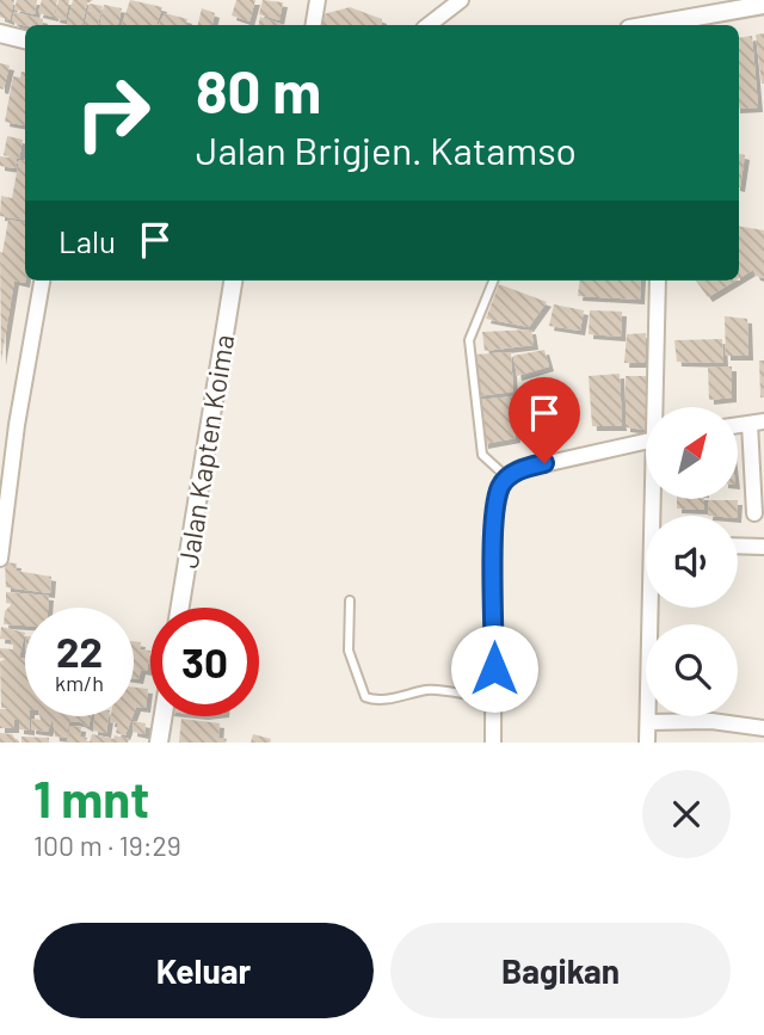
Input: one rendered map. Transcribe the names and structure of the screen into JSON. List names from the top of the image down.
{
  "streets": {
    "street": ["Jalan Kapten Koima"]
  },
  "north": "top right",
  "page": {
    "turn": ["80 m", "Jalan Brigjen. Katamso"],
    "then": "Lalu",
    "speed": "22 km/h",
    "limit": "30",
    "heading": ["1 mnt", "100 m · 19:29"],
    "buttons": ["Keluar", "Bagikan"]
  }
}
